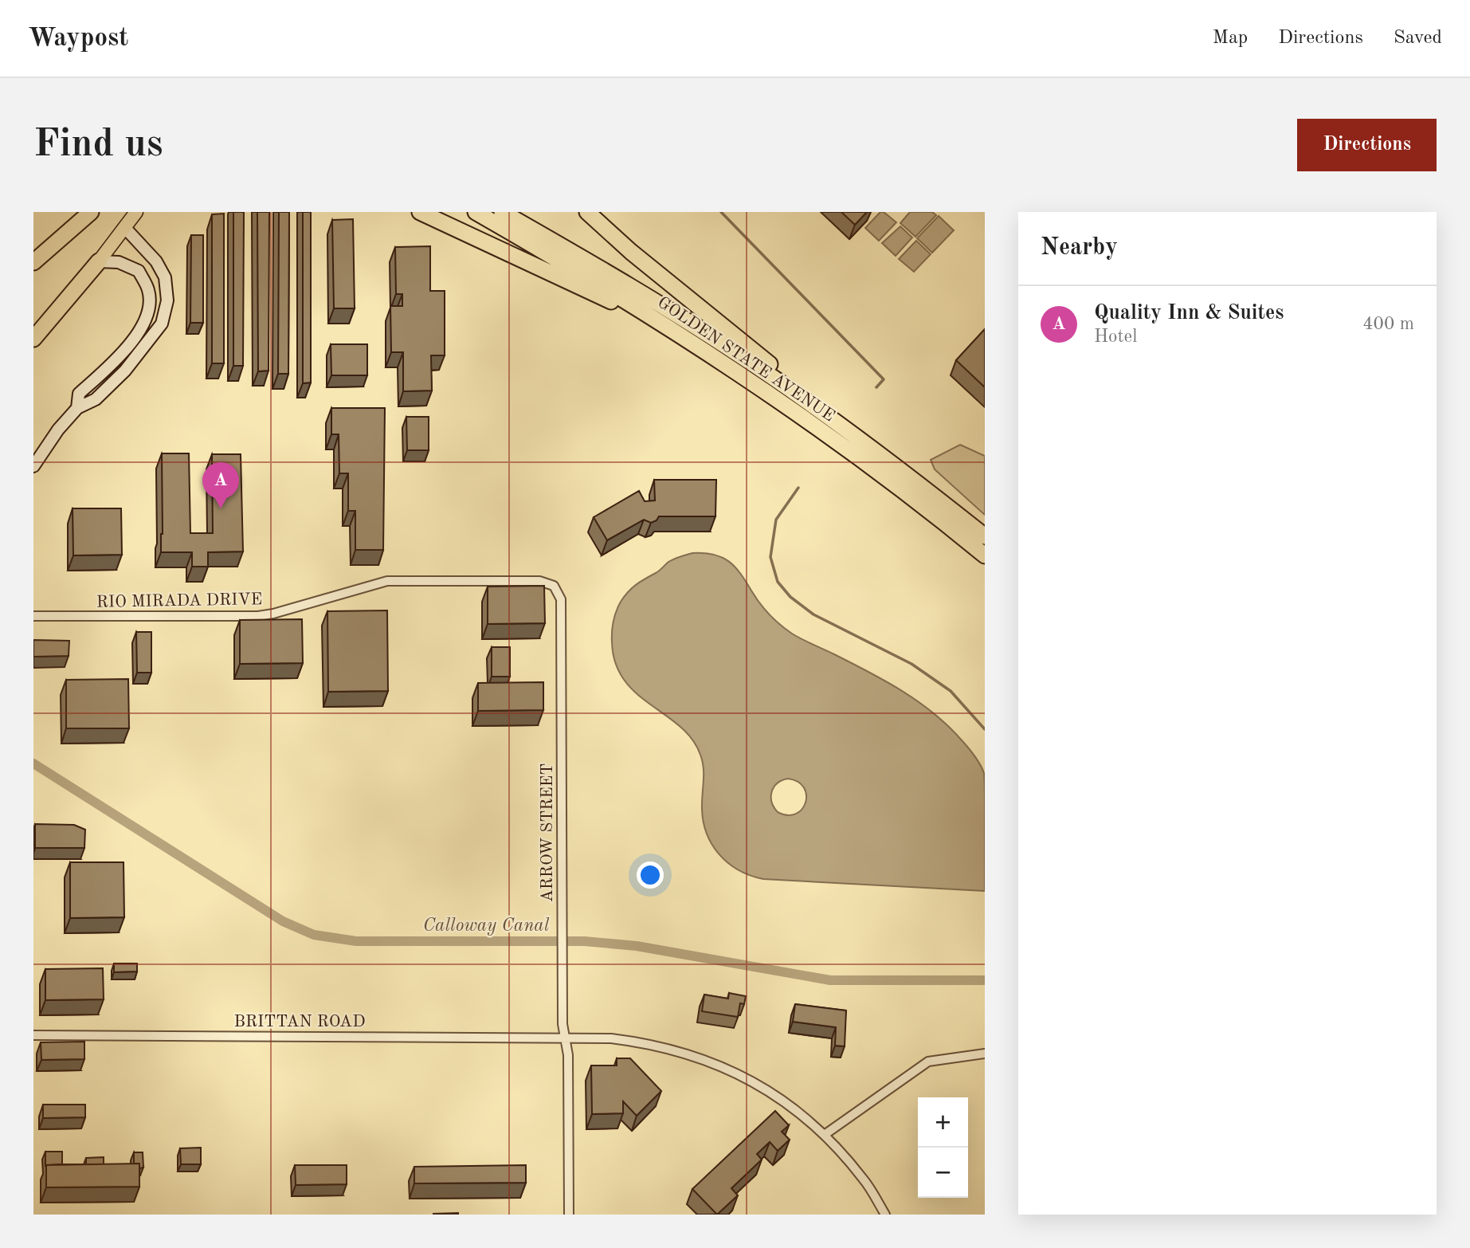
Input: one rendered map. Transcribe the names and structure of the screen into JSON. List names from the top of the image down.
{
  "streets": {
    "highway": ["GOLDEN STATE AVENUE"],
    "street": ["RIO MIRADA DRIVE", "ARROW STREET", "BRITTAN ROAD"]
  },
  "crossings": [
    ["RIO MIRADA DRIVE", "ARROW STREET"],
    ["ARROW STREET", "BRITTAN ROAD"]
  ],
  "water": ["Calloway Canal"],
  "page": {
    "header": "Waypost",
    "nav": ["Map", "Directions", "Saved"],
    "buttons": "Directions",
    "title": "Find us",
    "heading": "Nearby",
    "list": [
      {
        "mark": "A",
        "name": "Quality Inn & Suites",
        "note": "Hotel",
        "value": "400 m"
      }
    ],
    "pins": "A",
    "map_buttons": ["+", "−"]
  }
}
